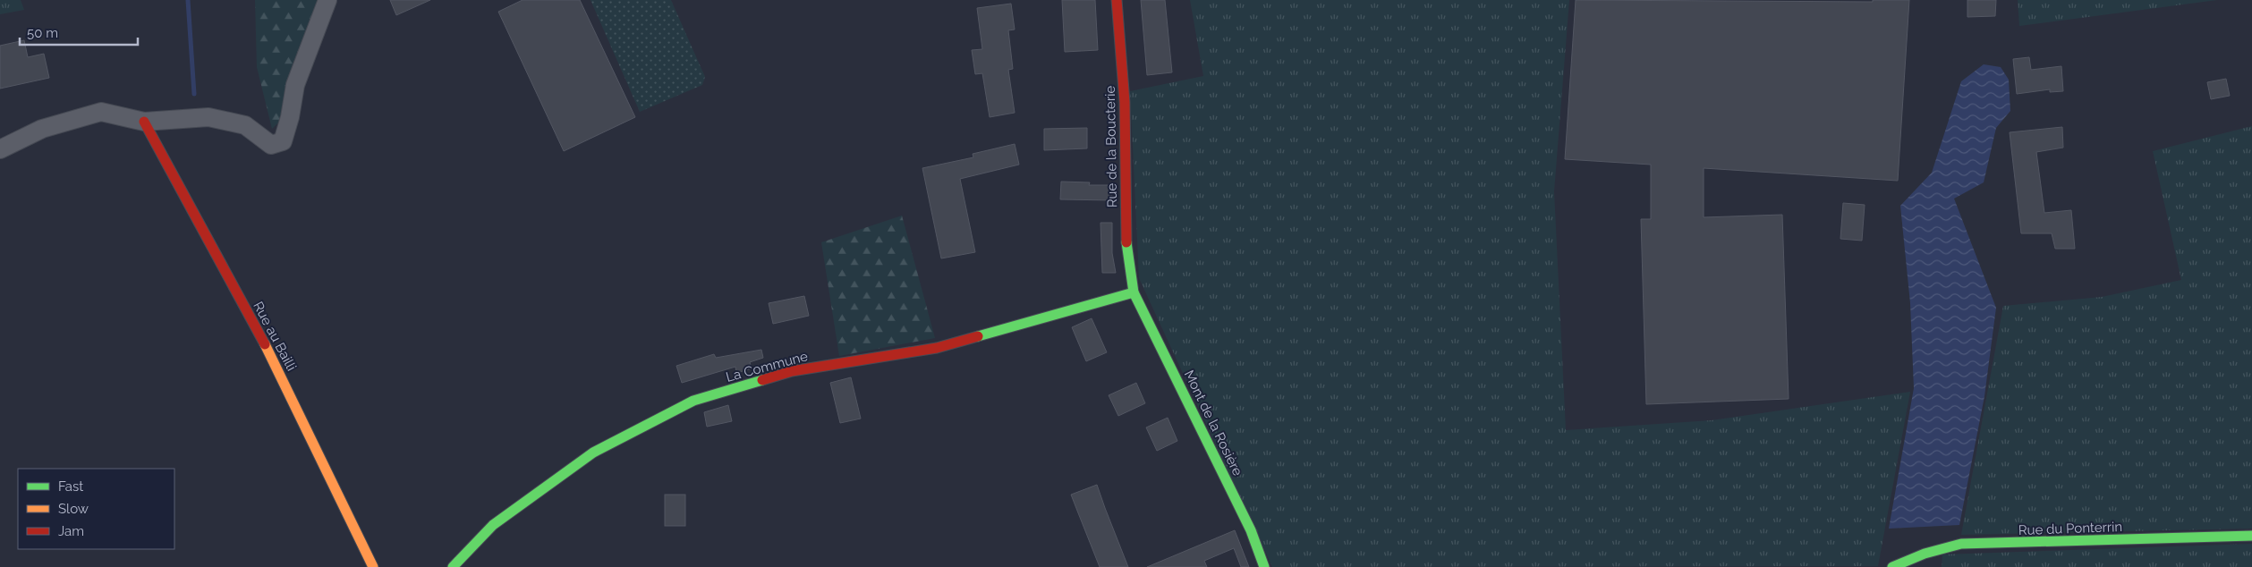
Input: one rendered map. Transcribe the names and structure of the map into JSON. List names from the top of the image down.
{
  "streets": {
    "street": [
      "Rue de la Boucterie",
      "Rue au Bailli",
      "La Commune",
      "Mont de la Rosière",
      "Rue du Ponterrin"
    ]
  },
  "crossings": [
    ["Rue de la Boucterie", "La Commune"],
    ["Rue de la Boucterie", "Mont de la Rosière"],
    ["La Commune", "Mont de la Rosière"]
  ],
  "legend": ["Fast", "Slow", "Jam"],
  "scale_bar": "50 m"
}
